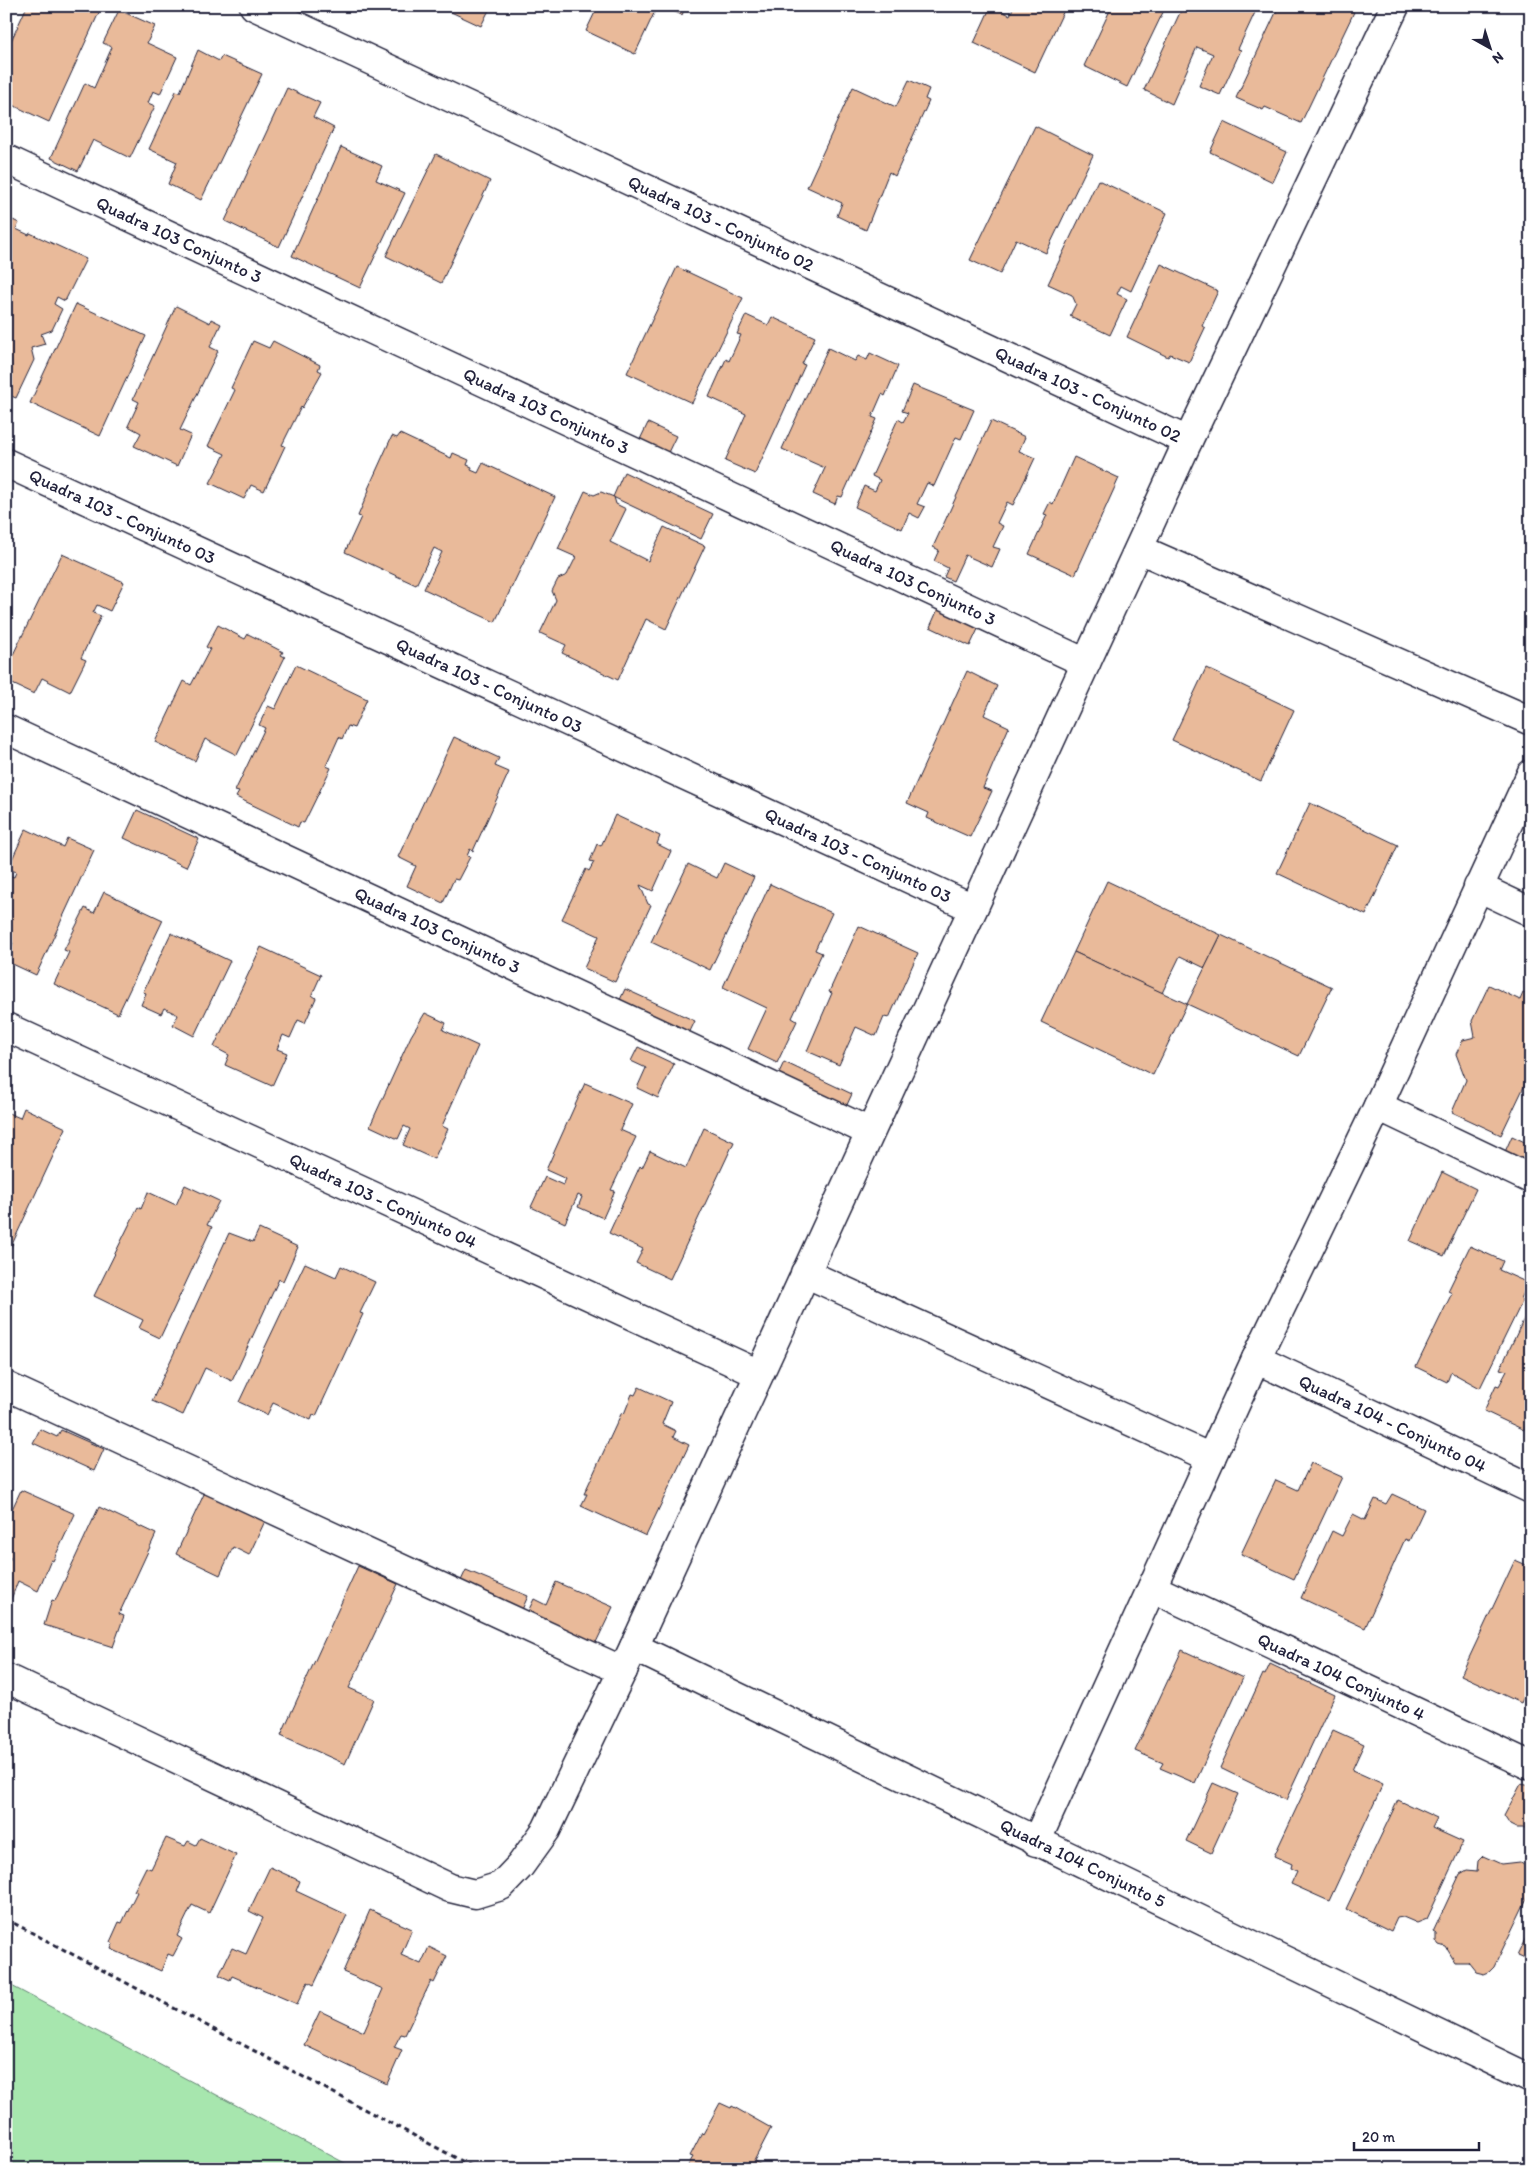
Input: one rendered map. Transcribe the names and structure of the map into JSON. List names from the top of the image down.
{
  "streets": {
    "street": [
      "Quadra 103 - Conjunto 02",
      "Quadra 103 Conjunto 3",
      "Quadra 103 - Conjunto 03",
      "Quadra 103 - Conjunto 04",
      "Quadra 104 - Conjunto 04",
      "Quadra 104 Conjunto 4",
      "Quadra 104 Conjunto 5"
    ]
  },
  "scale_bar": "20 m",
  "north": "bottom right"
}
